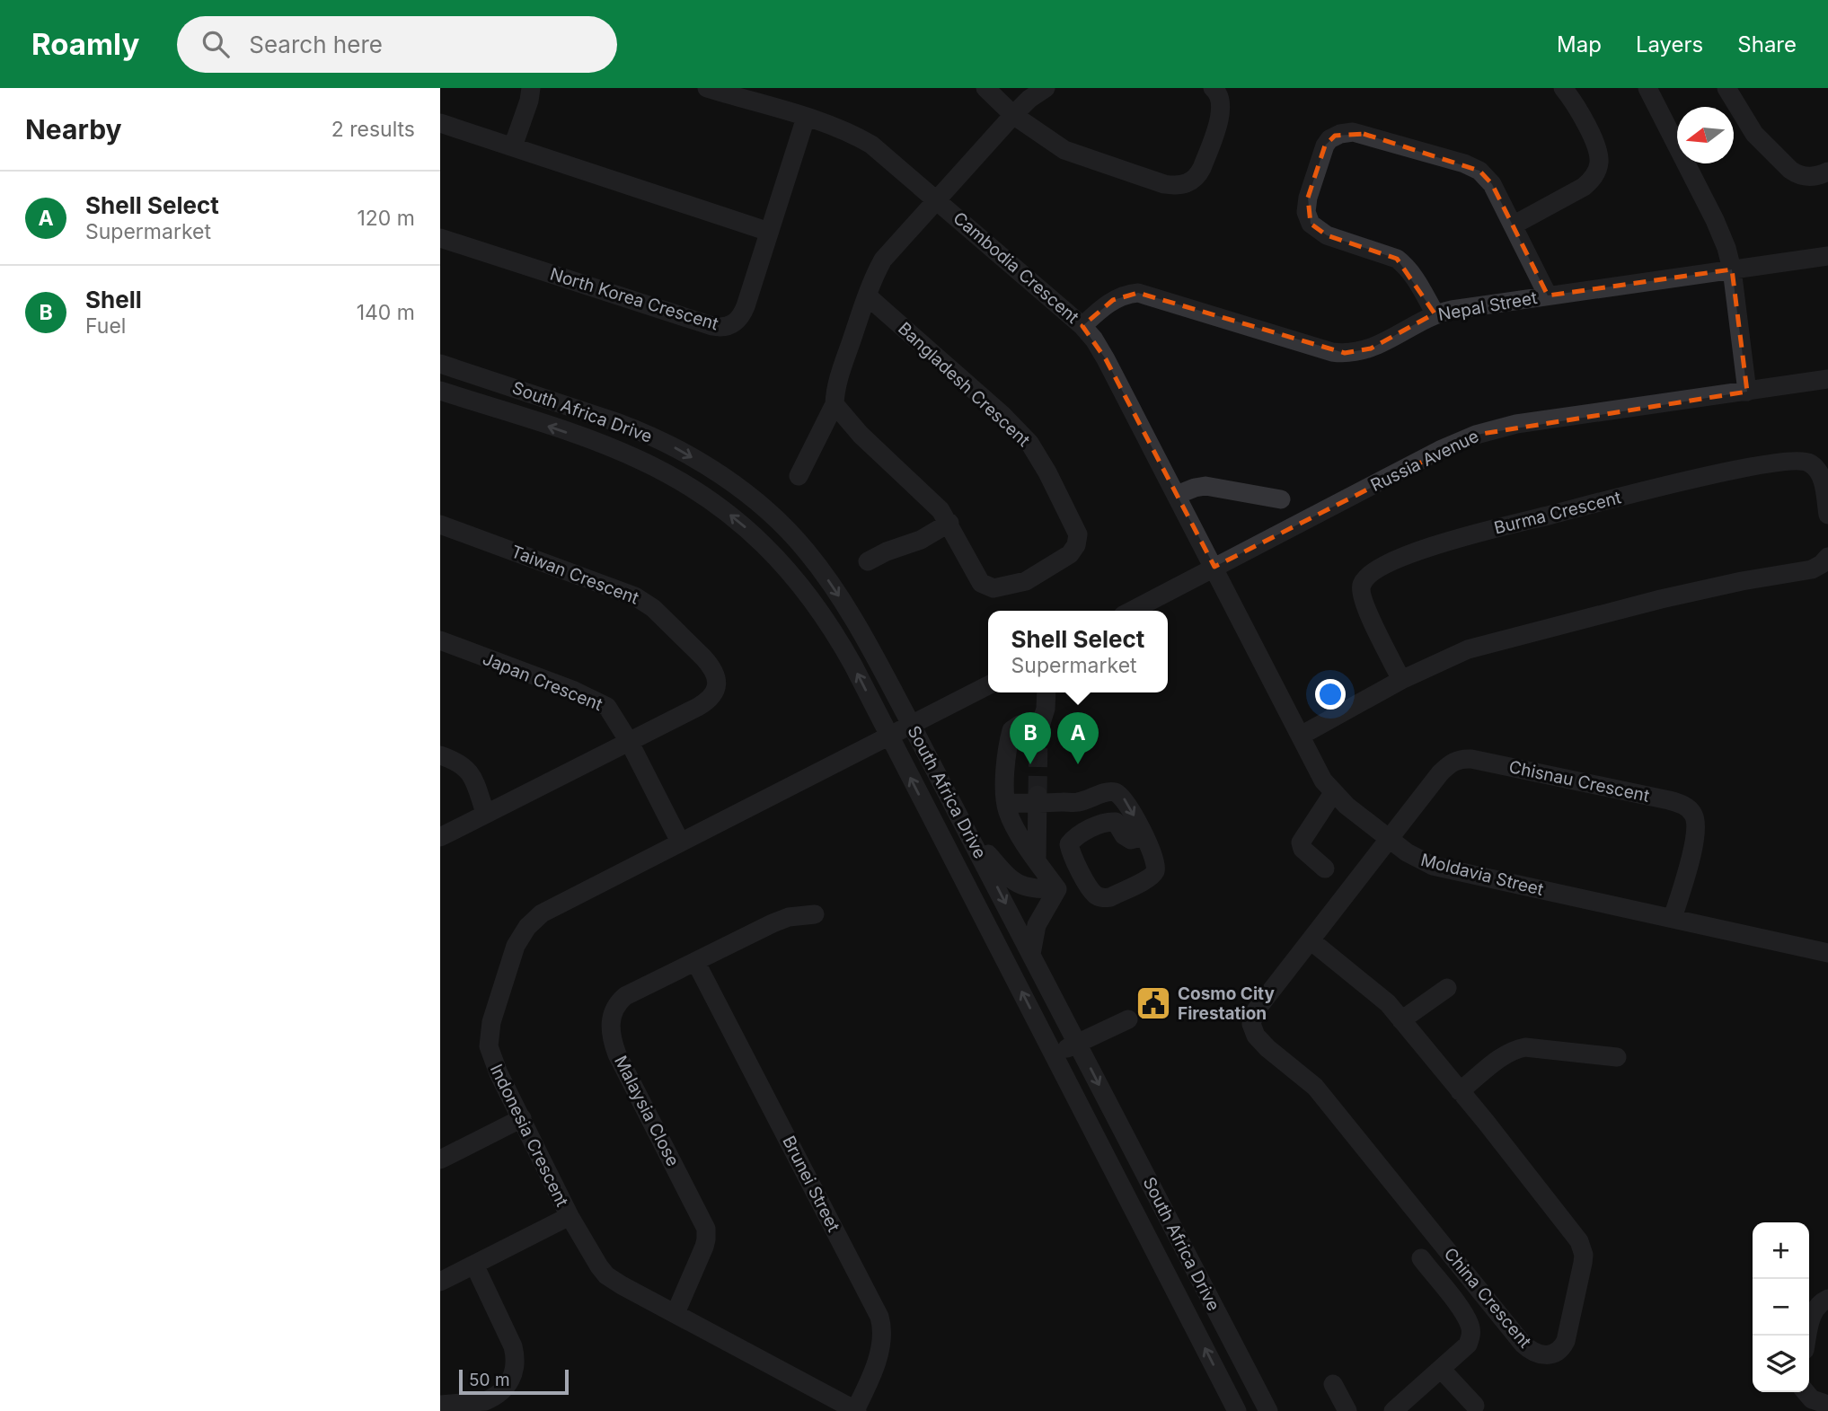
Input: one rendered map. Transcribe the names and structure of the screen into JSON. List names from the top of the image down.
{
  "streets": {
    "street": [
      "Cambodia Crescent",
      "North Korea Crescent",
      "Nepal Street",
      "Bangladesh Crescent",
      "South Africa Drive",
      "Russia Avenue",
      "Burma Crescent",
      "Taiwan Crescent",
      "Japan Crescent",
      "Chisnau Crescent",
      "Moldavia Street",
      "Malaysia Close",
      "Indonesia Crescent",
      "Brunei Street",
      "China Crescent"
    ]
  },
  "crossings": [
    ["Cambodia Crescent", "North Korea Crescent"],
    ["Cambodia Crescent", "Nepal Street"],
    ["Cambodia Crescent", "Russia Avenue"],
    ["Cambodia Crescent", "Moldavia Street"],
    ["South Africa Drive", "Indonesia Crescent"],
    ["Russia Avenue", "Moldavia Street"],
    ["Taiwan Crescent", "Japan Crescent"],
    ["Japan Crescent", "Indonesia Crescent"],
    ["Chisnau Crescent", "Moldavia Street"],
    ["Chisnau Crescent", "China Crescent"],
    ["Moldavia Street", "China Crescent"],
    ["Malaysia Close", "Indonesia Crescent"],
    ["Malaysia Close", "Brunei Street"],
    ["Indonesia Crescent", "Brunei Street"]
  ],
  "places": {
    "public building": ["Cosmo City Firestation"]
  },
  "scale_bar": "50 m",
  "north": "left",
  "page": {
    "header": "Roamly",
    "search": "Search here",
    "nav": ["Map", "Layers", "Share"],
    "heading": ["Nearby", "2 results"],
    "list": [
      {
        "mark": "A",
        "name": "Shell Select",
        "note": "Supermarket",
        "value": "120 m"
      },
      {
        "mark": "B",
        "name": "Shell",
        "note": "Fuel",
        "value": "140 m"
      }
    ],
    "popup": ["Shell Select", "Supermarket"],
    "pins": ["A", "B"],
    "map_buttons": ["+", "−"],
    "scale": "50 m"
  }
}
